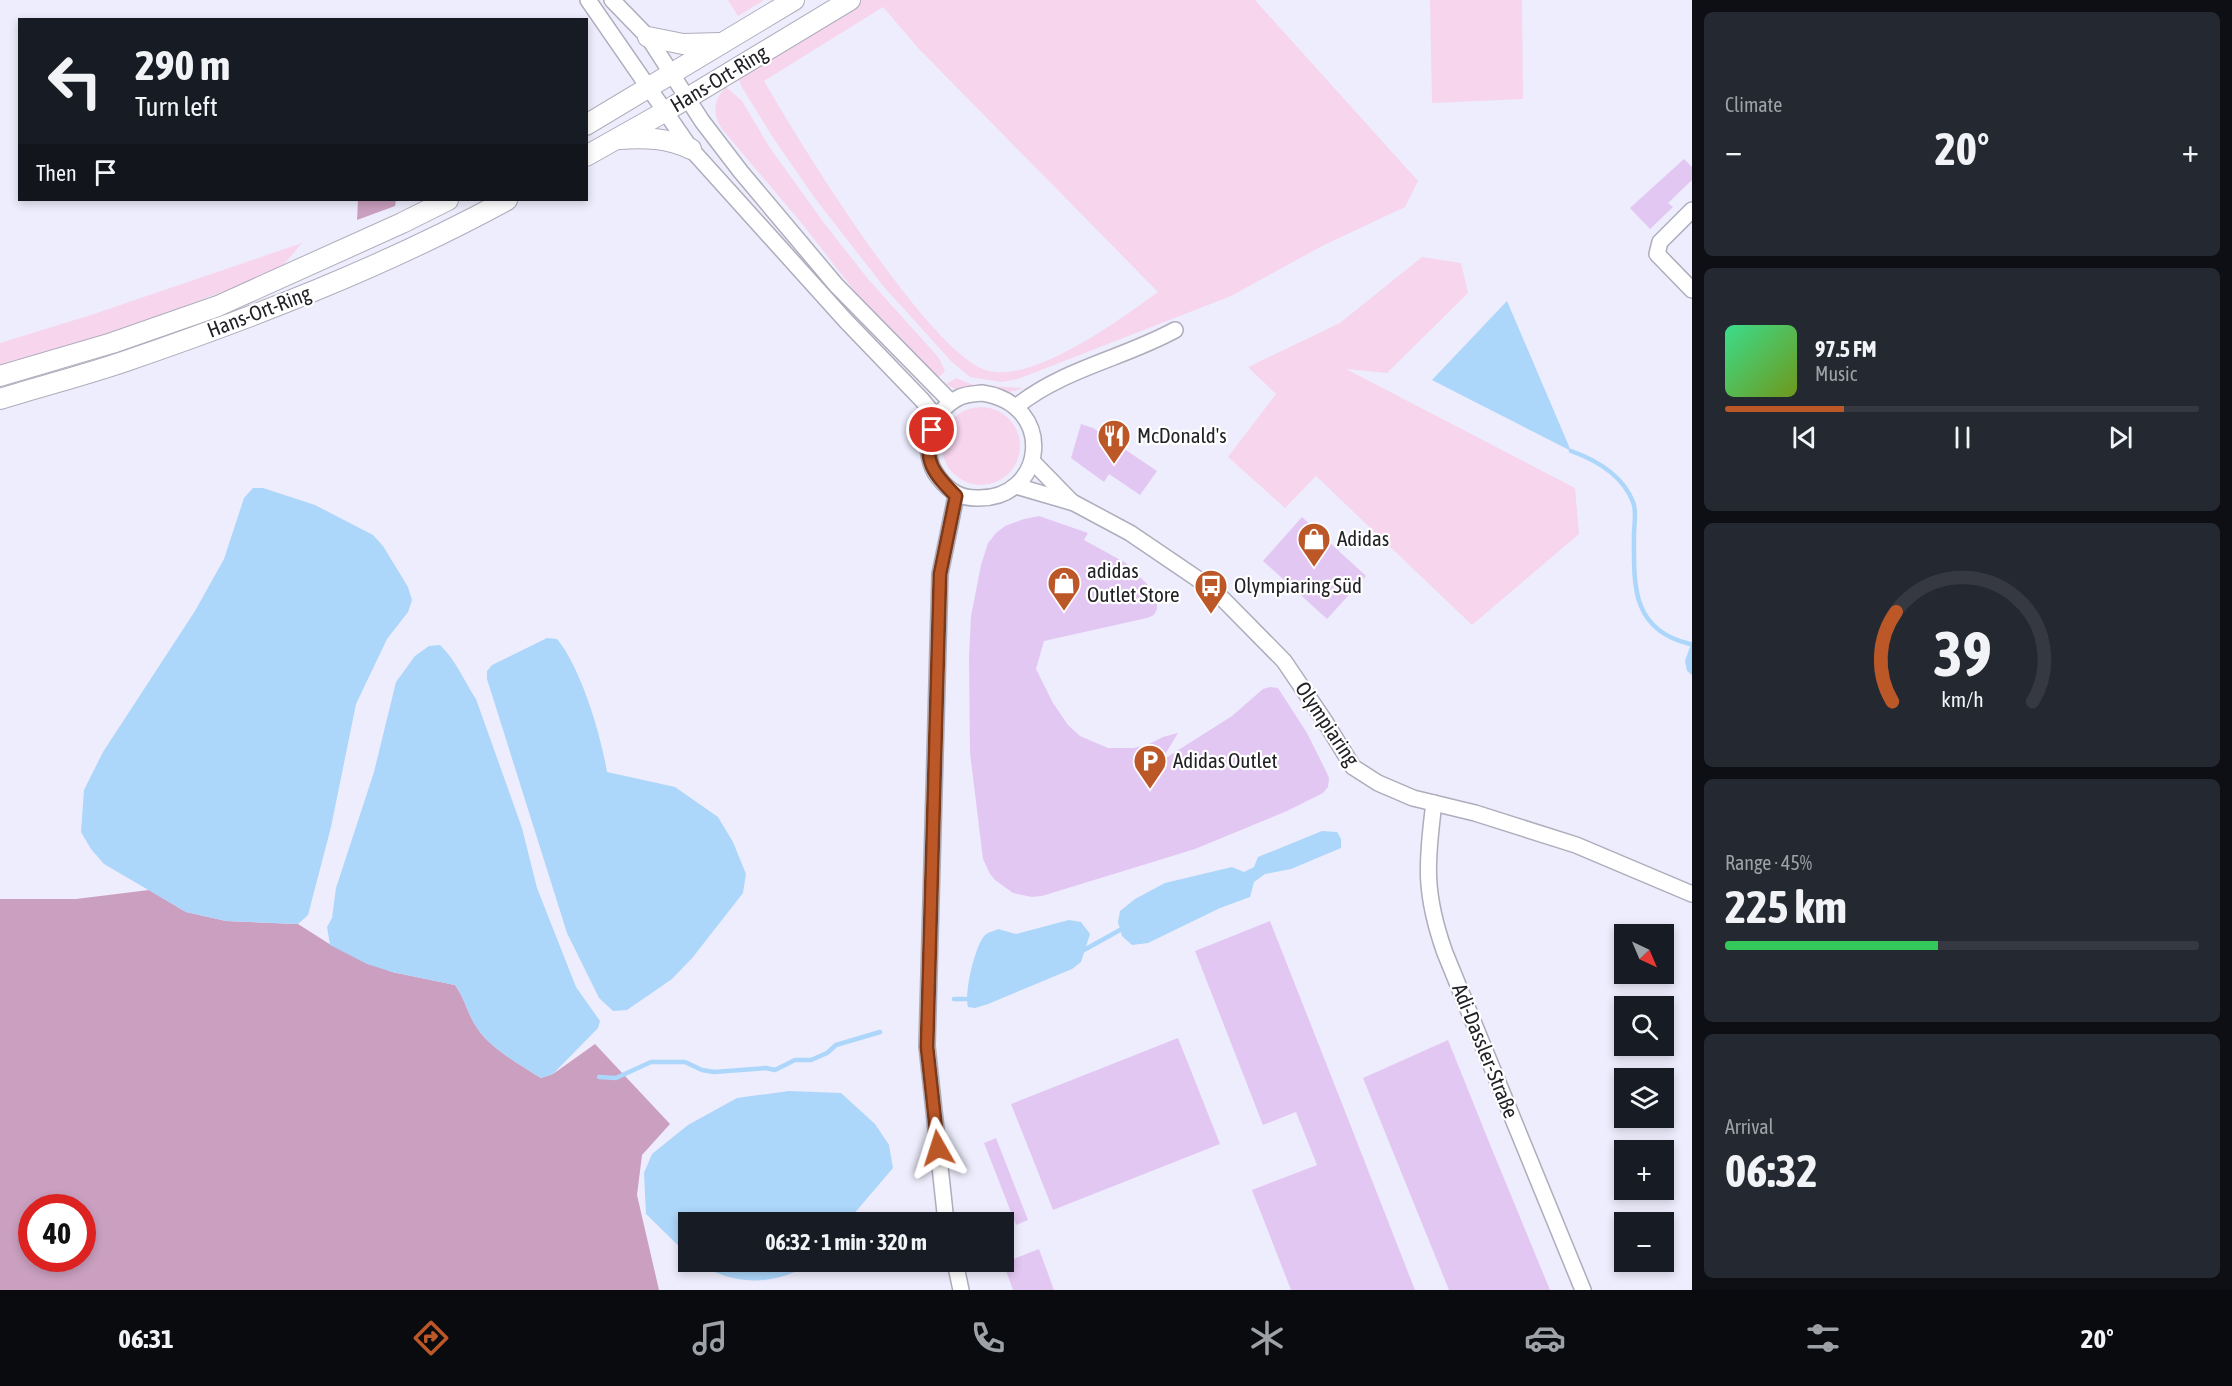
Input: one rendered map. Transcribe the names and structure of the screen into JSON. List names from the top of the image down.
{
  "streets": {
    "main road": ["Hans-Ort-Ring"],
    "street": ["Olympiaring", "Adi-Dassler-Straße"]
  },
  "crossings": [
    ["Olympiaring", "Adi-Dassler-Straße"]
  ],
  "places": {
    "restaurant": ["McDonald's"],
    "shop": ["Adidas", "adidas Outlet Store"],
    "bus stop": ["Olympiaring Süd"],
    "parking": ["Adidas Outlet"]
  },
  "north": "bottom right",
  "page": {
    "tile": [
      "Climate",
      ["Range · 45%", "225 km"],
      ["Arrival", "06:32"]
    ],
    "turn": ["290 m", "Turn left"],
    "heat": ["−", "20°", "+"],
    "then": "Then",
    "song": ["97.5 FM", "Music"],
    "map_buttons": ["+", "−"],
    "limit": "40",
    "trip": "06:32 · 1 min · 320 m",
    "tabs": ["06:31", "20°"],
    "gauge": ["39", "km/h"]
  }
}
